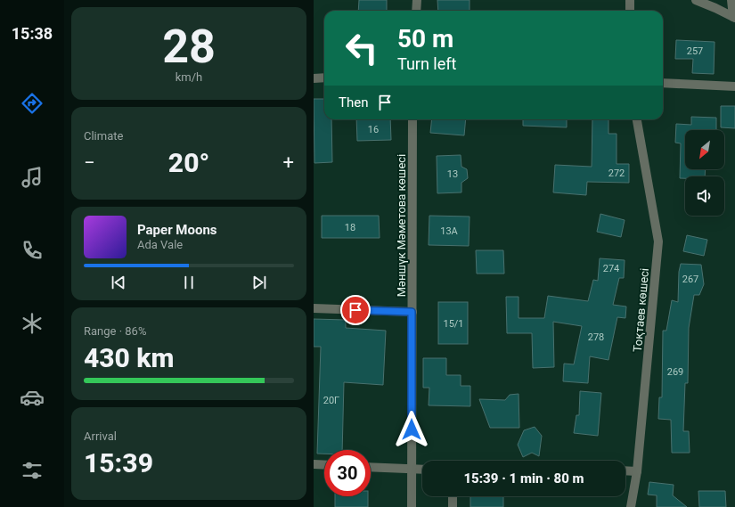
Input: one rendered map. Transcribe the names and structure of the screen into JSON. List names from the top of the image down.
{
  "streets": {
    "street": ["Мәншүк Мәметова көшесі", "Тоқтаев көшесі"]
  },
  "house_numbers": [
    "257",
    "16",
    "272",
    "13",
    "18",
    "13А",
    "274",
    "267",
    "15/1",
    "278",
    "269",
    "20Г"
  ],
  "north": "bottom left",
  "page": {
    "tabs": "15:38",
    "tile": [
      ["28", "km/h"],
      "Climate",
      ["Range · 86%", "430 km"],
      ["Arrival", "15:39"]
    ],
    "turn": ["50 m", "Turn left"],
    "then": "Then",
    "heat": ["−", "20°", "+"],
    "song": ["Paper Moons", "Ada Vale"],
    "limit": "30",
    "trip": "15:39 · 1 min · 80 m"
  }
}
